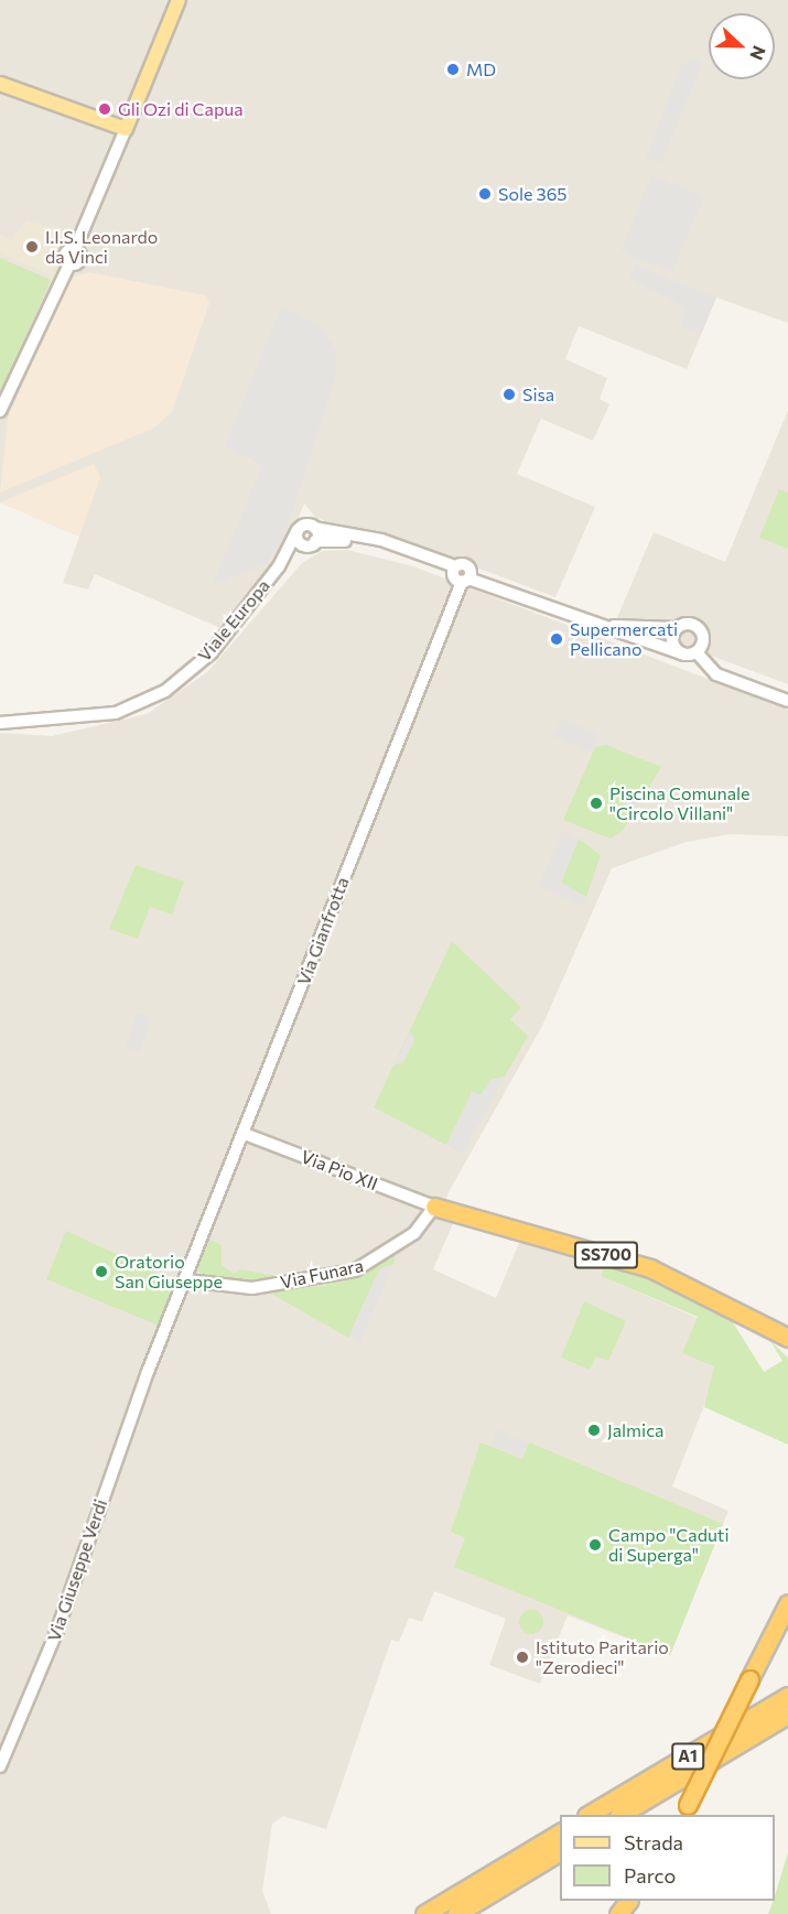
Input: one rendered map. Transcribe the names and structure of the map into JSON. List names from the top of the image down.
{
  "streets": {
    "highway": ["SS700", "A1"],
    "street": [
      "Viale Europa",
      "Via Gianfrotta",
      "Via Pio XII",
      "Via Funara",
      "Via Giuseppe Verdi"
    ]
  },
  "crossings": [
    ["Via Gianfrotta", "Via Pio XII"],
    ["Via Gianfrotta", "Via Funara"],
    ["Via Gianfrotta", "Via Giuseppe Verdi"],
    ["Via Pio XII", "SS700"],
    ["Via Pio XII", "Via Funara"],
    ["SS700", "Via Funara"],
    ["Via Funara", "Via Giuseppe Verdi"]
  ],
  "places": [
    "MD",
    "Gli Ozi di Capua",
    "Sole 365",
    "I.I.S. Leonardo da Vinci",
    "Sisa",
    "Supermercati Pellicano",
    "Piscina Comunale \"Circolo Villani\"",
    "Oratorio San Giuseppe",
    "Jalmica",
    "Campo \"Caduti di Superga\"",
    "Istituto Paritario \"Zerodieci\""
  ],
  "legend": ["Strada", "Parco"],
  "north": "right"
}
